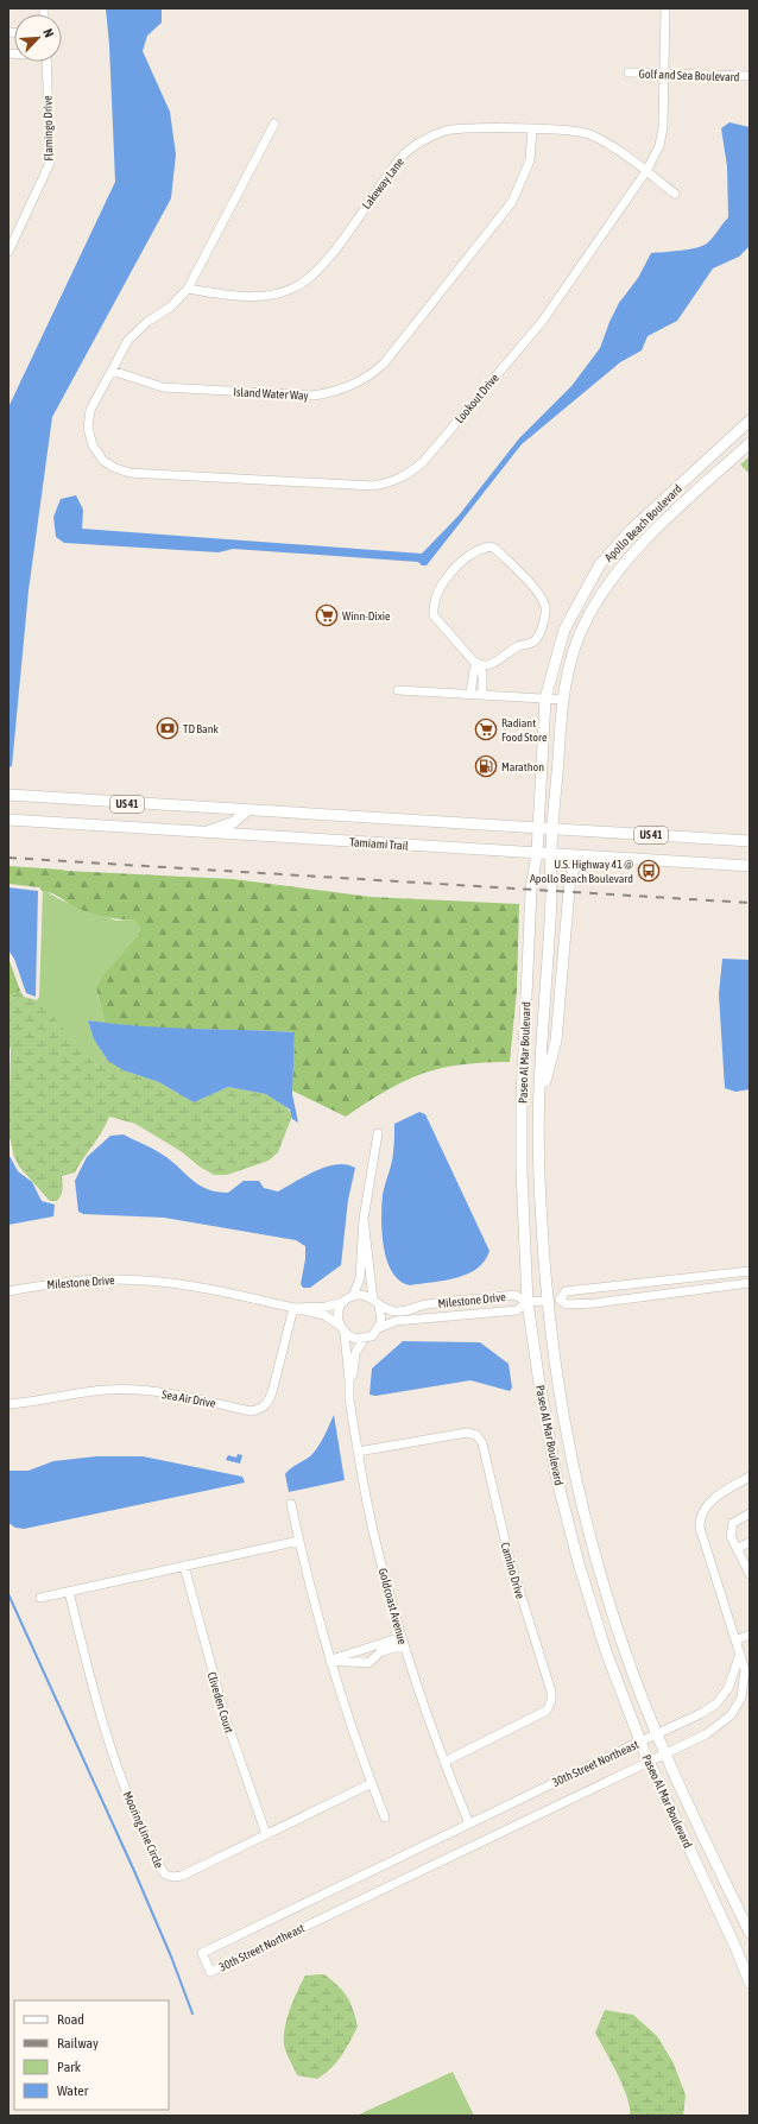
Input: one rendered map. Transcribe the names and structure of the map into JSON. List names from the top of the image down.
{
  "streets": {
    "main road": [
      "Apollo Beach Boulevard",
      "US 41",
      "Tamiami Trail",
      "Paseo Al Mar Boulevard"
    ],
    "street": [
      "Golf and Sea Boulevard",
      "Flamingo Drive",
      "Lakeway Lane",
      "Island Water Way",
      "Lookout Drive",
      "Milestone Drive",
      "Sea Air Drive",
      "Camino Drive",
      "Goldcoast Avenue",
      "Cliveden Court",
      "30th Street Northeast",
      "Mooring Line Circle"
    ]
  },
  "crossings": [
    ["Golf and Sea Boulevard", "Lookout Drive"],
    ["Lakeway Lane", "Island Water Way"],
    ["Lakeway Lane", "Lookout Drive"],
    ["Island Water Way", "Lookout Drive"],
    ["Apollo Beach Boulevard", "Tamiami Trail"],
    ["Apollo Beach Boulevard", "Paseo Al Mar Boulevard"],
    ["Tamiami Trail", "Paseo Al Mar Boulevard"],
    ["Paseo Al Mar Boulevard", "Milestone Drive"],
    ["Paseo Al Mar Boulevard", "30th Street Northeast"],
    ["Milestone Drive", "Sea Air Drive"],
    ["Milestone Drive", "Goldcoast Avenue"],
    ["Camino Drive", "Goldcoast Avenue"],
    ["Goldcoast Avenue", "30th Street Northeast"],
    ["Cliveden Court", "Mooring Line Circle"]
  ],
  "places": {
    "supermarket": ["Winn-Dixie", "Radiant Food Store"],
    "bank": ["TD Bank"],
    "fuel station": ["Marathon"],
    "bus stop": ["U.S. Highway 41 @ Apollo Beach Boulevard"]
  },
  "legend": [
    "Road",
    "Railway",
    "Park",
    "Water"
  ],
  "north": "top right"
}
